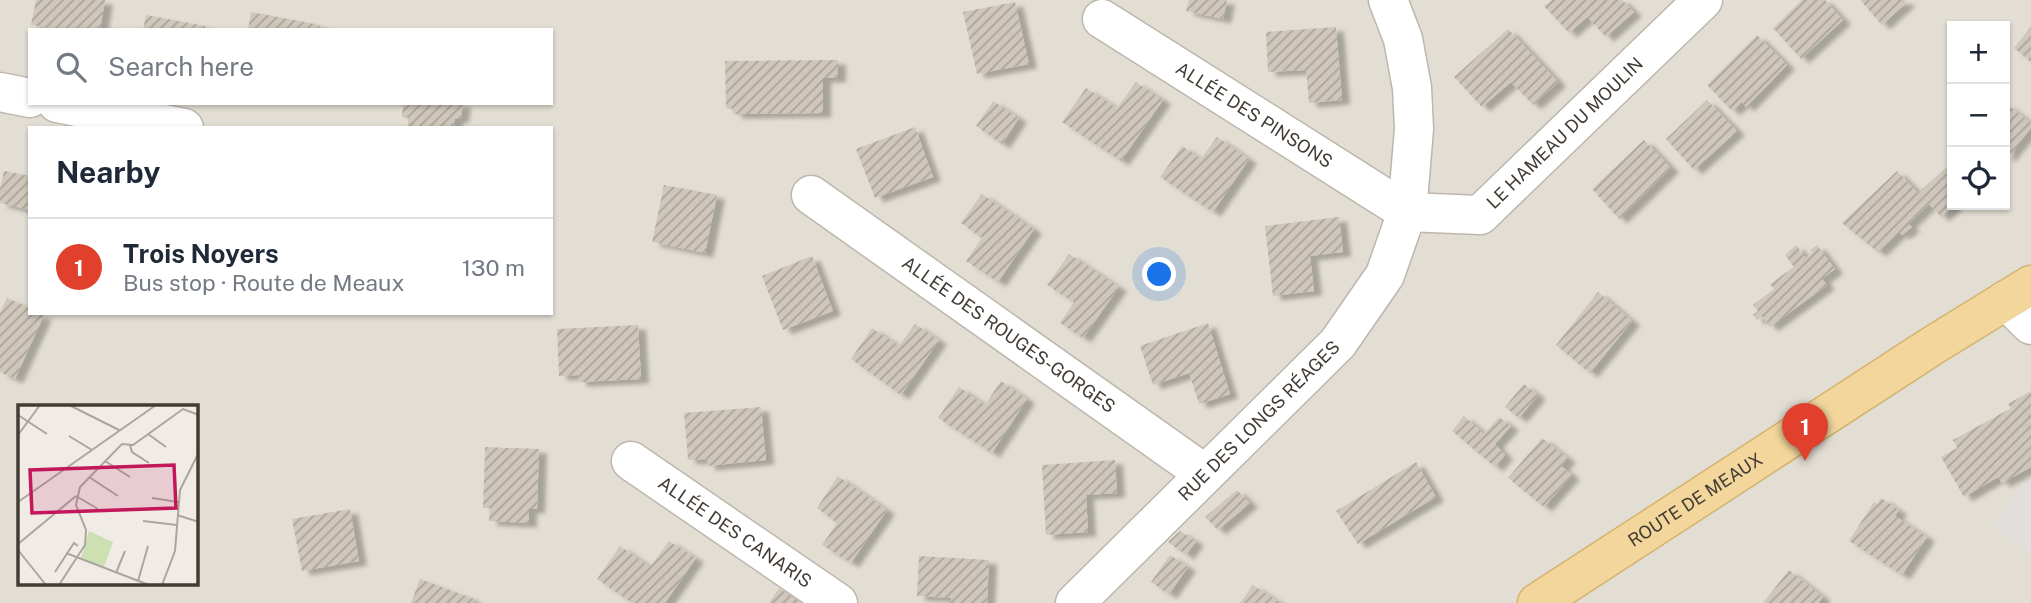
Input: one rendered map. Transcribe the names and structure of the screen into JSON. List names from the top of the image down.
{
  "streets": {
    "main road": ["ROUTE DE MEAUX"],
    "street": [
      "ALLÉE DES PINSONS",
      "LE HAMEAU DU MOULIN",
      "ALLÉE DES ROUGES-GORGES",
      "RUE DES LONGS RÉAGES",
      "ALLÉE DES CANARIS"
    ]
  },
  "crossings": [
    ["ALLÉE DES PINSONS", "LE HAMEAU DU MOULIN"],
    ["ALLÉE DES PINSONS", "RUE DES LONGS RÉAGES"],
    ["LE HAMEAU DU MOULIN", "RUE DES LONGS RÉAGES"],
    ["ALLÉE DES ROUGES-GORGES", "RUE DES LONGS RÉAGES"]
  ],
  "page": {
    "map_buttons": ["+", "−"],
    "search": "Search here",
    "heading": "Nearby",
    "list": [
      {
        "mark": "1",
        "name": "Trois Noyers",
        "note": "Bus stop · Route de Meaux",
        "value": "130 m"
      }
    ],
    "pins": "1"
  }
}
